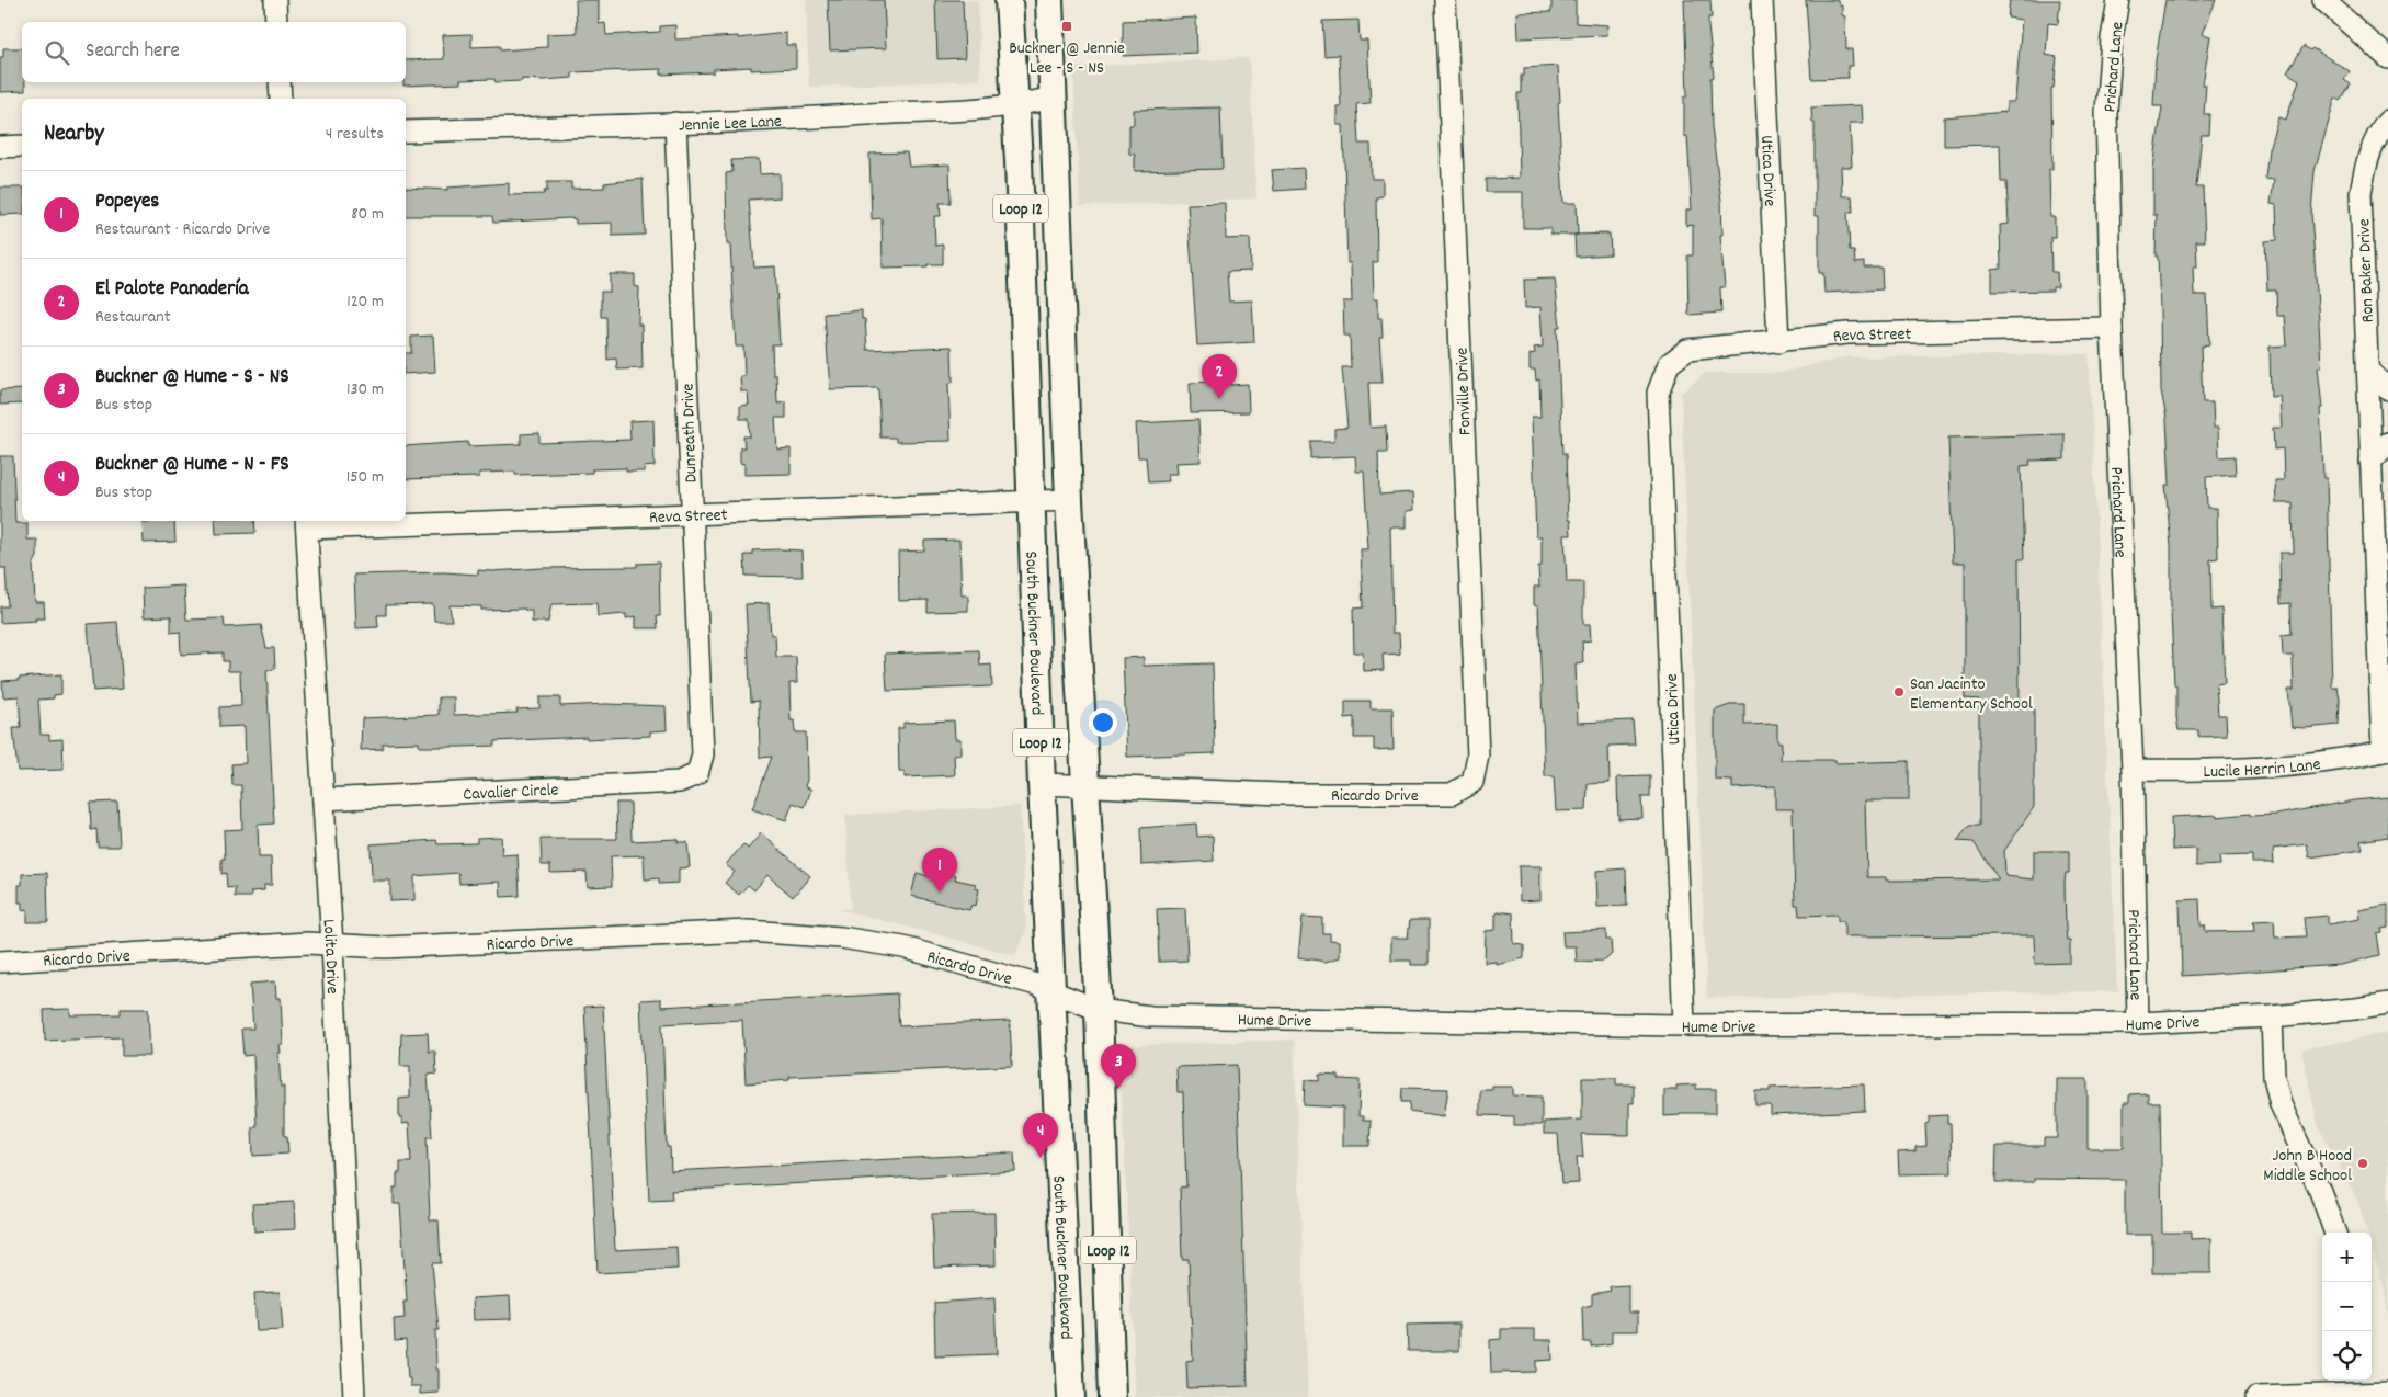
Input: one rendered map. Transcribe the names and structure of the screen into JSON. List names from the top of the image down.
{
  "streets": {
    "main road": ["Loop 12", "South Buckner Boulevard"],
    "street": [
      "Prichard Lane",
      "Jennie Lee Lane",
      "Utica Drive",
      "Ron Baker Drive",
      "Reva Street",
      "Fonville Drive",
      "Dunreath Drive",
      "Lucile Herrin Lane",
      "Cavalier Circle",
      "Ricardo Drive",
      "Lolita Drive",
      "Hume Drive"
    ]
  },
  "crossings": [
    ["Prichard Lane", "Reva Street"],
    ["Prichard Lane", "Lucile Herrin Lane"],
    ["Prichard Lane", "Hume Drive"],
    ["Jennie Lee Lane", "Loop 12"],
    ["Jennie Lee Lane", "Dunreath Drive"],
    ["Jennie Lee Lane", "South Buckner Boulevard"],
    ["Utica Drive", "Reva Street"],
    ["Utica Drive", "Hume Drive"],
    ["Loop 12", "Reva Street"],
    ["Loop 12", "Ricardo Drive"],
    ["Loop 12", "Hume Drive"],
    ["Ron Baker Drive", "Lucile Herrin Lane"],
    ["Reva Street", "Dunreath Drive"],
    ["Reva Street", "South Buckner Boulevard"],
    ["Reva Street", "Lolita Drive"],
    ["Fonville Drive", "Ricardo Drive"],
    ["Dunreath Drive", "Cavalier Circle"],
    ["South Buckner Boulevard", "Ricardo Drive"],
    ["South Buckner Boulevard", "Hume Drive"],
    ["Cavalier Circle", "Lolita Drive"],
    ["Ricardo Drive", "Lolita Drive"],
    ["Ricardo Drive", "Hume Drive"]
  ],
  "places": {
    "transit": ["Buckner @ Jennie Lee - S - NS"],
    "other": ["San Jacinto Elementary School", "John B Hood Middle School"]
  },
  "page": {
    "search": "Search here",
    "heading": ["Nearby", "4 results"],
    "list": [
      {
        "mark": "1",
        "name": "Popeyes",
        "note": "Restaurant · Ricardo Drive",
        "value": "80 m"
      },
      {
        "mark": "2",
        "name": "El Palote Panadería",
        "note": "Restaurant",
        "value": "120 m"
      },
      {
        "mark": "3",
        "name": "Buckner @ Hume - S - NS",
        "note": "Bus stop",
        "value": "130 m"
      },
      {
        "mark": "4",
        "name": "Buckner @ Hume - N - FS",
        "note": "Bus stop",
        "value": "150 m"
      }
    ],
    "pins": [
      "2",
      "1",
      "3",
      "4"
    ],
    "map_buttons": ["+", "−"]
  }
}
